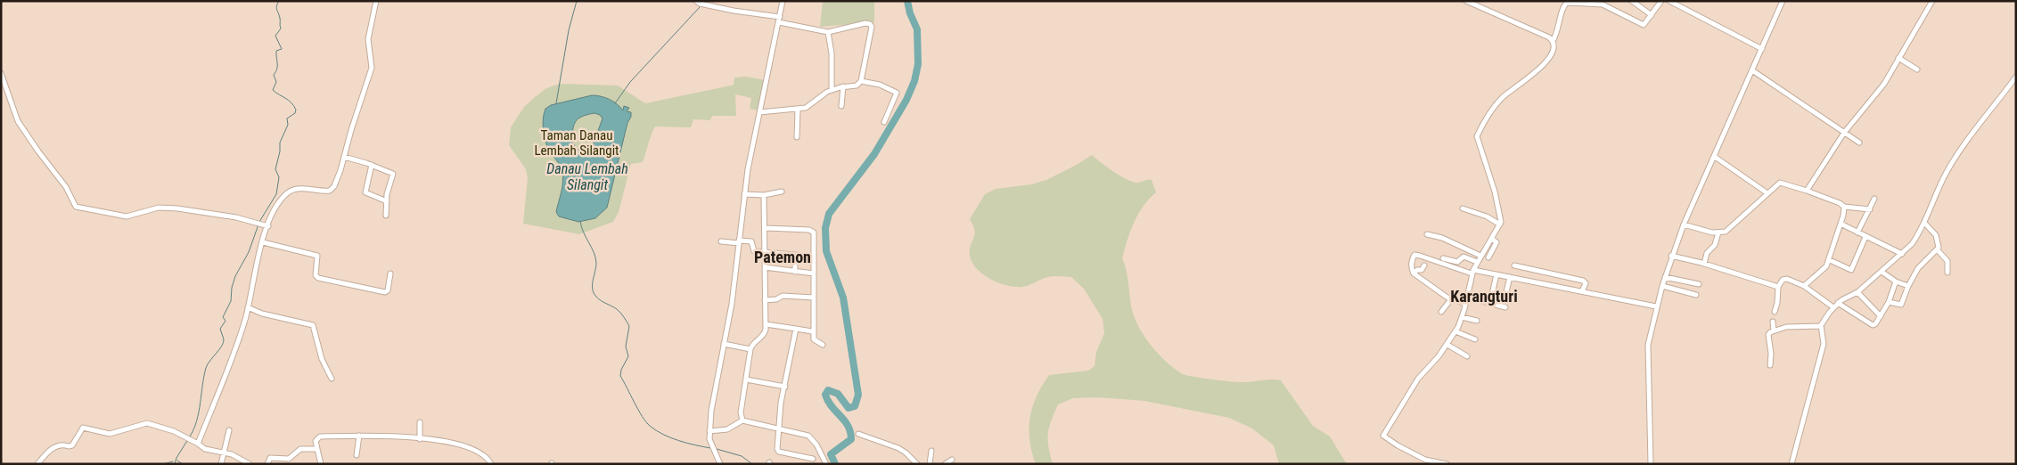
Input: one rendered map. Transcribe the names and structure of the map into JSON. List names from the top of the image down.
{
  "districts": ["Patemon", "Karangturi"],
  "water": ["Danau Lembah Silangit"],
  "parks": ["Taman Danau Lembah Silangit"]
}
